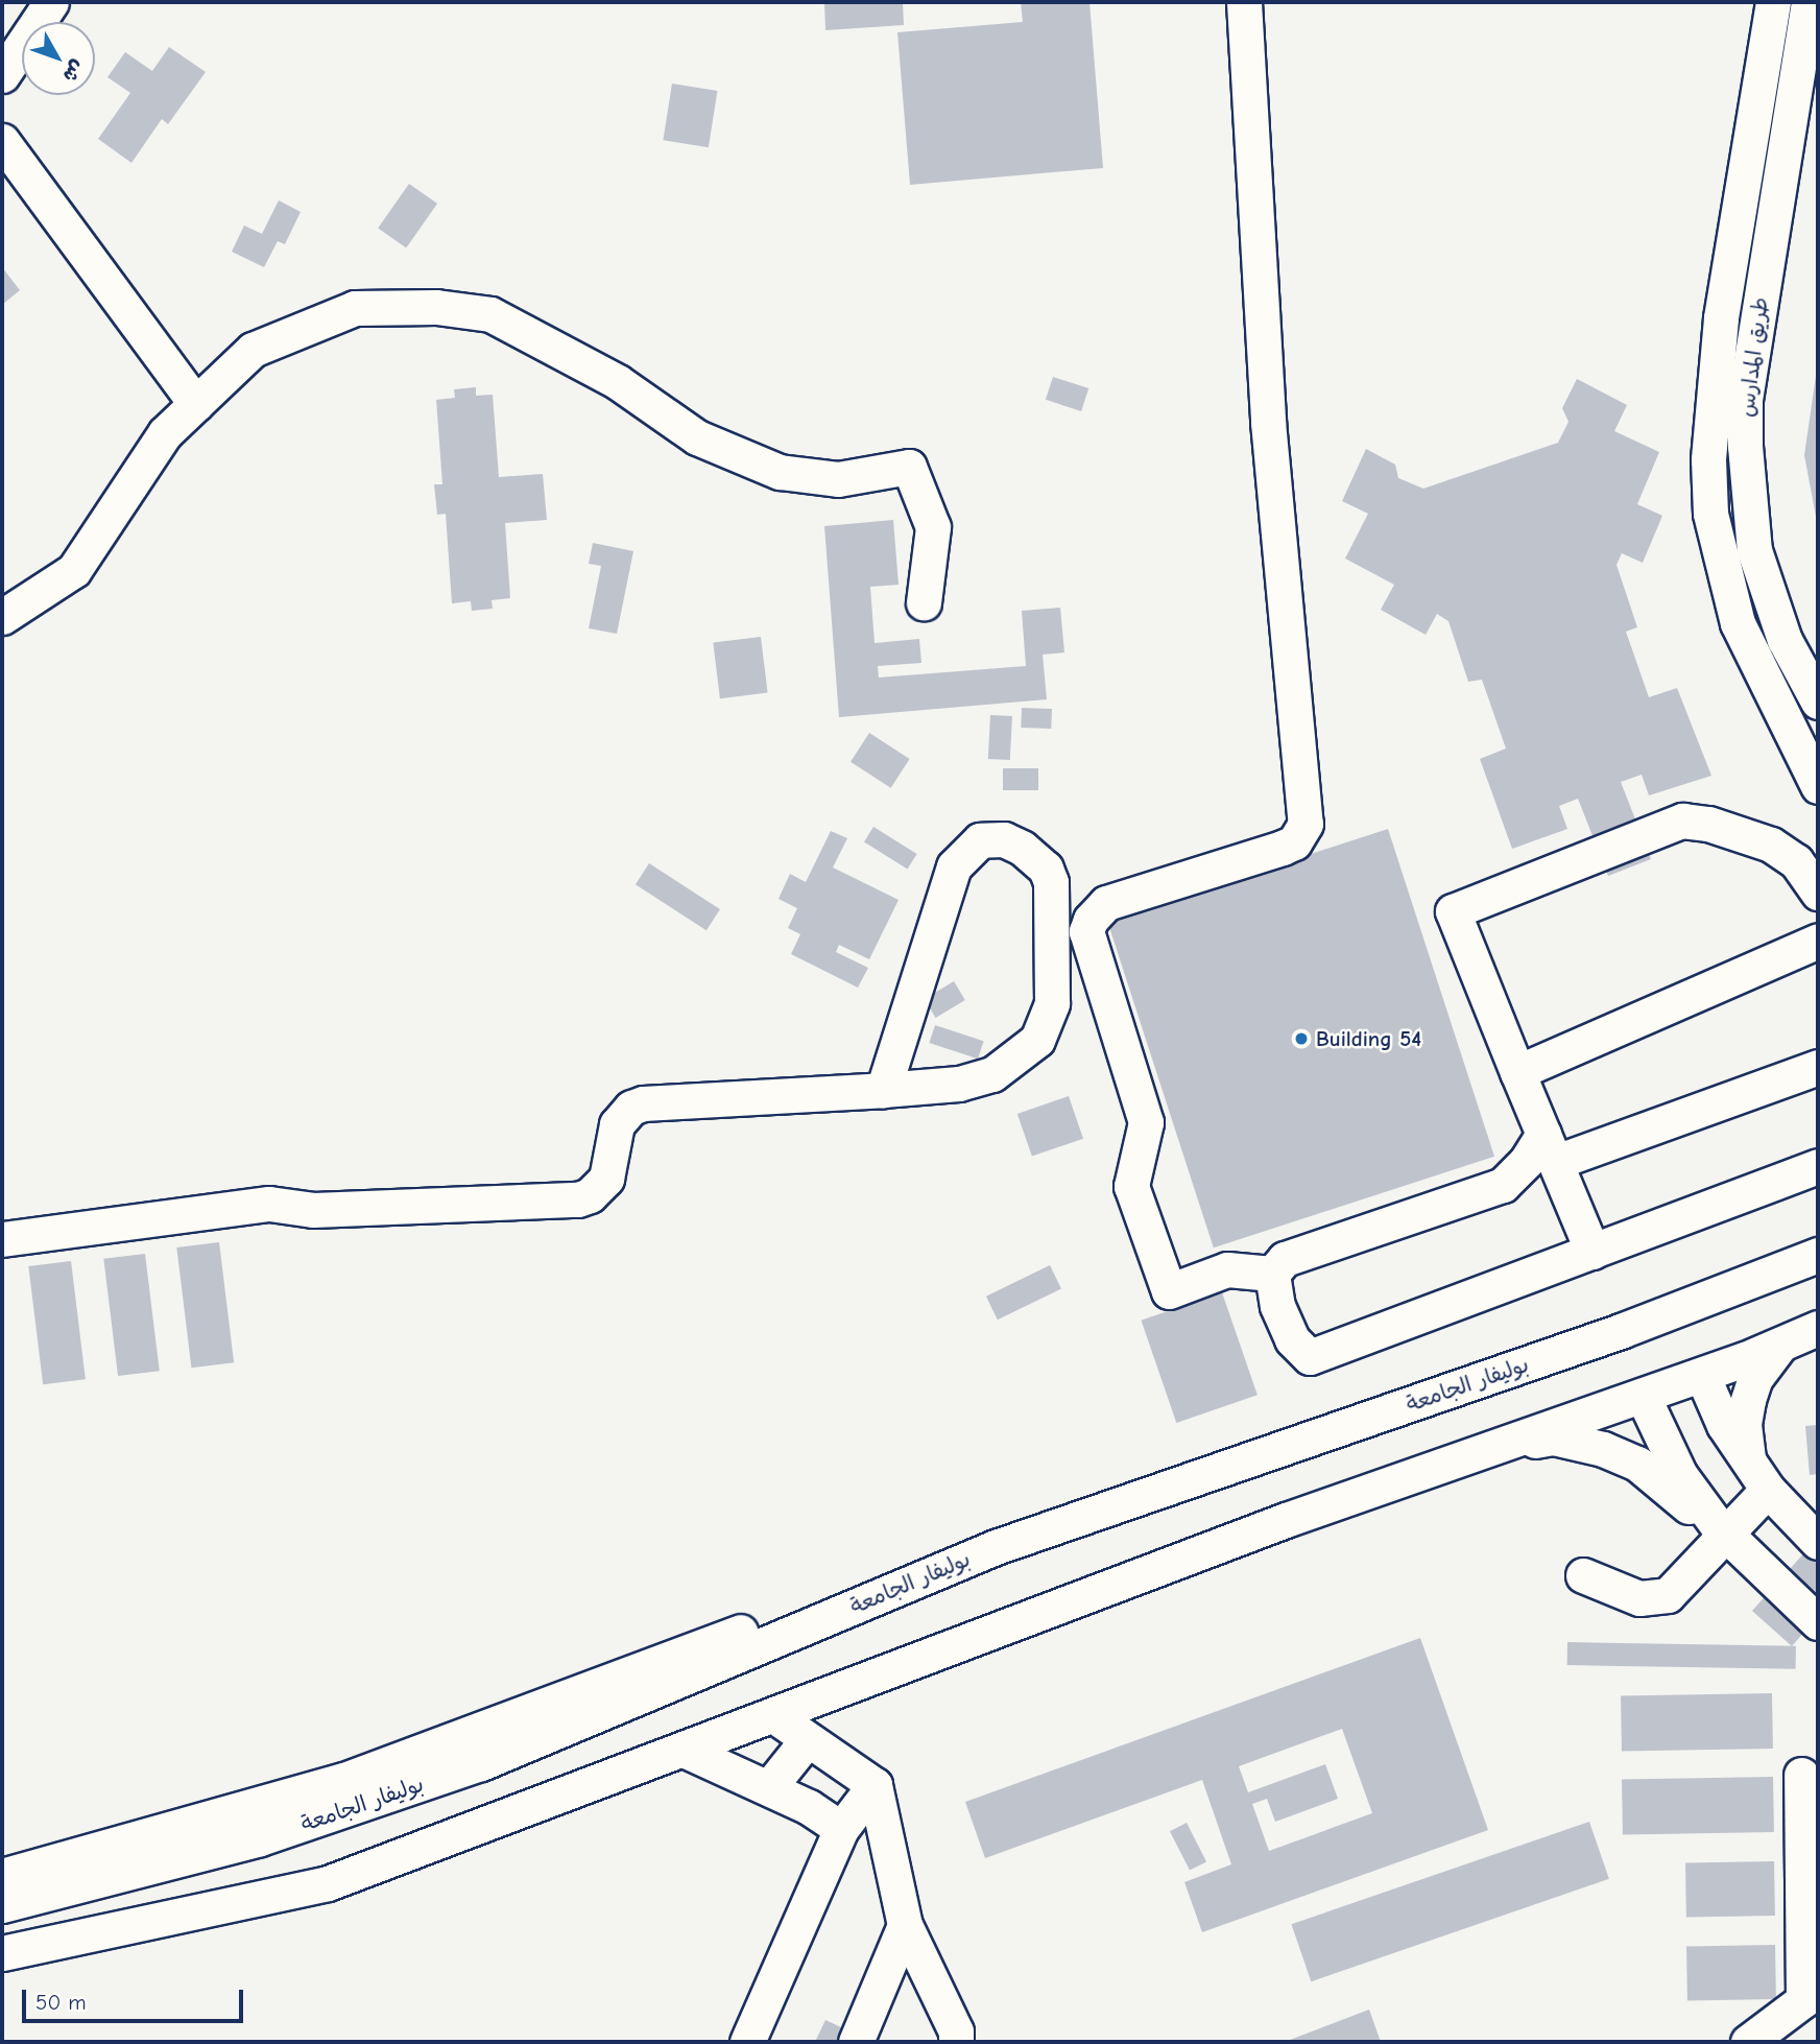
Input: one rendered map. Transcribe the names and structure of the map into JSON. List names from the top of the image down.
{
  "streets": {
    "street": ["طريق المدارس", "بوليفار الجامعة"]
  },
  "places": ["Building 54"],
  "scale_bar": "50 m",
  "north": "bottom right"
}
